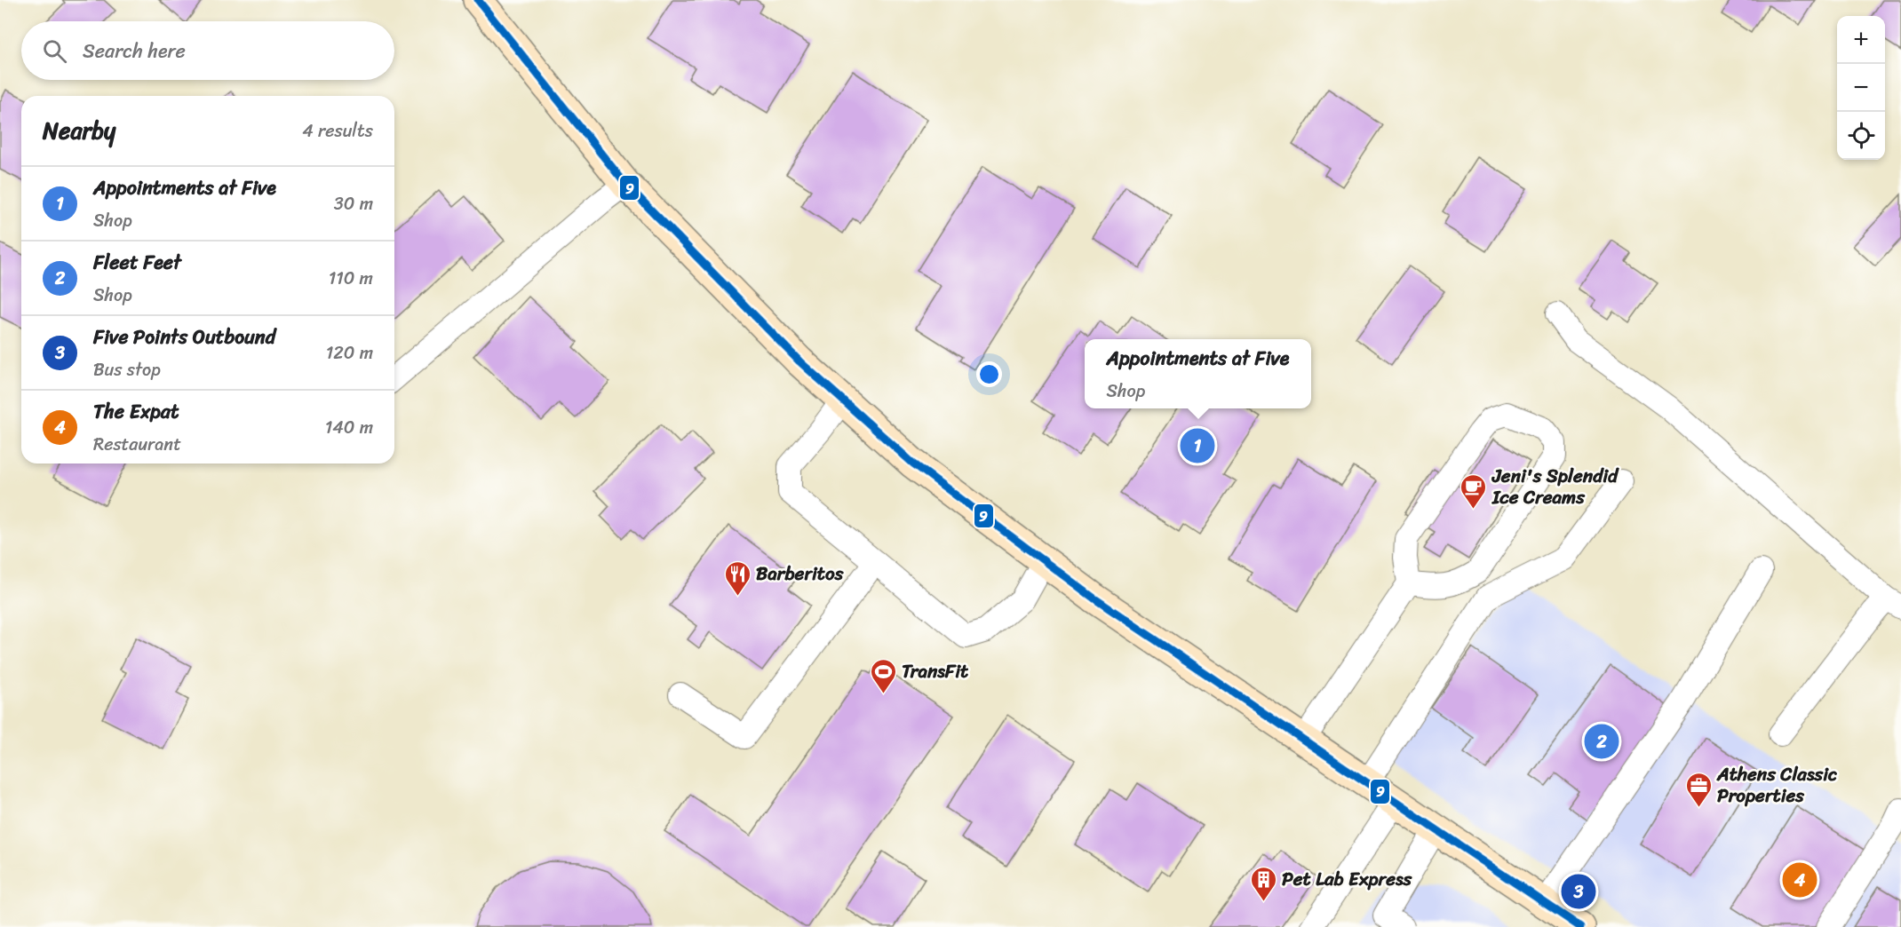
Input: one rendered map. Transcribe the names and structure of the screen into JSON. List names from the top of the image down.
{
  "places": {
    "cafe": ["Jeni's Splendid Ice Creams"],
    "restaurant": ["Barberitos"],
    "sports": ["TransFit"],
    "office": ["Athens Classic Properties"],
    "building": ["Pet Lab Express"]
  },
  "lines": ["transit line 9"],
  "page": {
    "map_buttons": ["+", "−"],
    "search": "Search here",
    "heading": ["Nearby", "4 results"],
    "list": [
      {
        "mark": "1",
        "name": "Appointments at Five",
        "note": "Shop",
        "value": "30 m"
      },
      {
        "mark": "2",
        "name": "Fleet Feet",
        "note": "Shop",
        "value": "110 m"
      },
      {
        "mark": "3",
        "name": "Five Points Outbound",
        "note": "Bus stop",
        "value": "120 m"
      },
      {
        "mark": "4",
        "name": "The Expat",
        "note": "Restaurant",
        "value": "140 m"
      }
    ],
    "popup": ["Appointments at Five", "Shop"],
    "pins": [
      "1",
      "2",
      "4",
      "3"
    ]
  }
}
